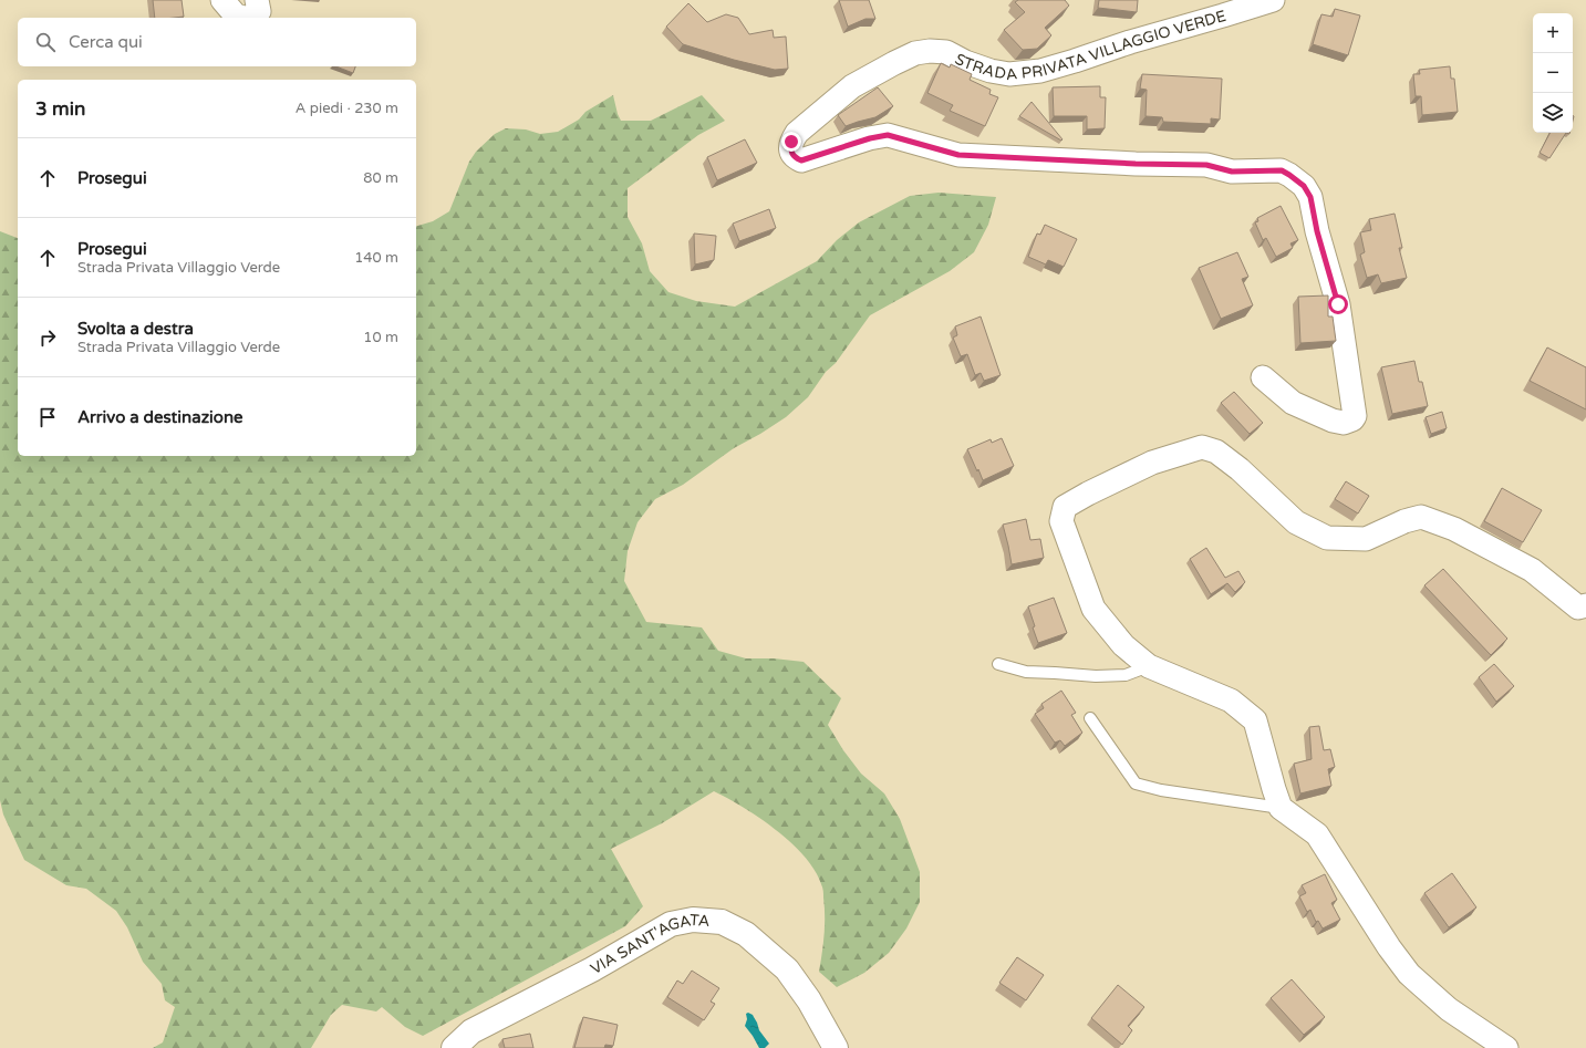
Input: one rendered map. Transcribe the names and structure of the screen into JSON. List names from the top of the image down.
{
  "streets": {
    "street": ["STRADA PRIVATA VILLAGGIO VERDE", "VIA SANT'AGATA"]
  },
  "page": {
    "map_buttons": ["+", "−"],
    "search": "Cerca qui",
    "heading": ["3 min", "A piedi · 230 m"],
    "list": [
      ["Prosegui", "80 m"],
      ["Prosegui", "Strada Privata Villaggio Verde", "140 m"],
      ["Svolta a destra", "Strada Privata Villaggio Verde", "10 m"],
      "Arrivo a destinazione"
    ]
  }
}
